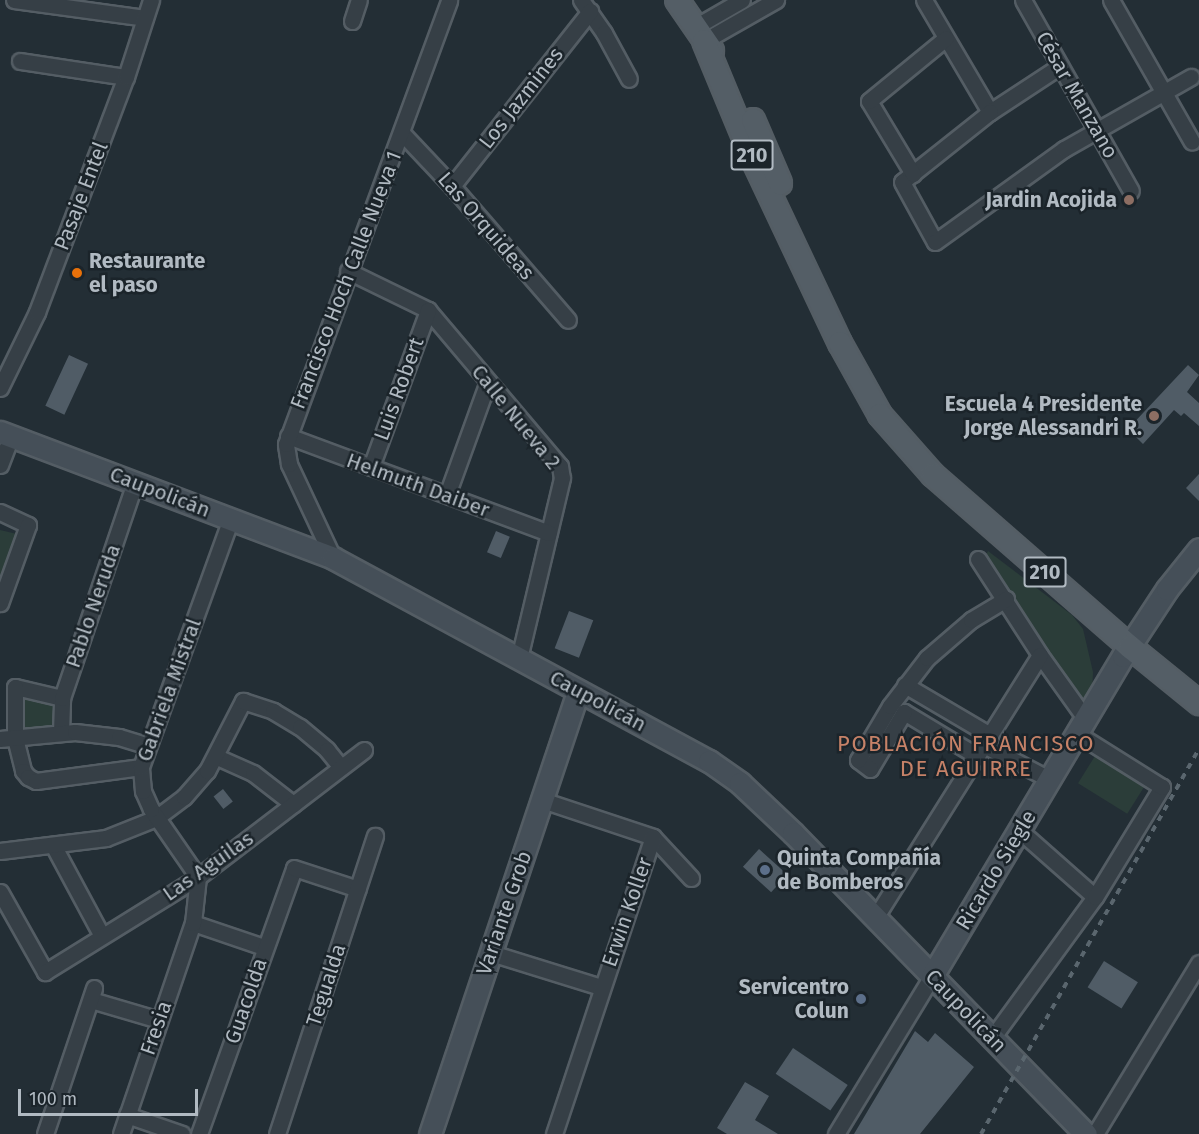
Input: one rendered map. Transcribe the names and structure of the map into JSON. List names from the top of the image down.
{
  "streets": {
    "main road": ["210"],
    "street": [
      "César Manzano",
      "Los Jazmines",
      "Pasaje Entel",
      "Las Orquideas",
      "Francisco Hoch Calle Nueva 1",
      "Luis Robert",
      "Calle Nueva 2",
      "Helmuth Daiber",
      "Caupolicán",
      "Pablo Neruda",
      "Gabriela Mistral",
      "Las Aguilas",
      "Ricardo Siegle",
      "Erwin Koller",
      "Variante Grob",
      "Tegualda",
      "Guacolda",
      "Fresia"
    ]
  },
  "crossings": [
    ["Los Jazmines", "Las Orquideas"],
    ["210", "Ricardo Siegle"],
    ["Las Orquideas", "Francisco Hoch Calle Nueva 1"],
    ["Francisco Hoch Calle Nueva 1", "Calle Nueva 2"],
    ["Francisco Hoch Calle Nueva 1", "Helmuth Daiber"],
    ["Francisco Hoch Calle Nueva 1", "Caupolicán"],
    ["Luis Robert", "Calle Nueva 2"],
    ["Luis Robert", "Helmuth Daiber"],
    ["Calle Nueva 2", "Helmuth Daiber"],
    ["Calle Nueva 2", "Caupolicán"],
    ["Caupolicán", "Pablo Neruda"],
    ["Caupolicán", "Gabriela Mistral"],
    ["Caupolicán", "Ricardo Siegle"],
    ["Caupolicán", "Variante Grob"],
    ["Gabriela Mistral", "Las Aguilas"],
    ["Erwin Koller", "Variante Grob"],
    ["Tegualda", "Guacolda"]
  ],
  "districts": ["POBLACIÓN FRANCISCO DE AGUIRRE"],
  "places": [
    "Jardin Acojida",
    "Restaurante el paso",
    "Escuela 4 Presidente Jorge Alessandri R.",
    "Quinta Compañía de Bomberos",
    "Servicentro Colun"
  ],
  "scale_bar": "100 m"
}
